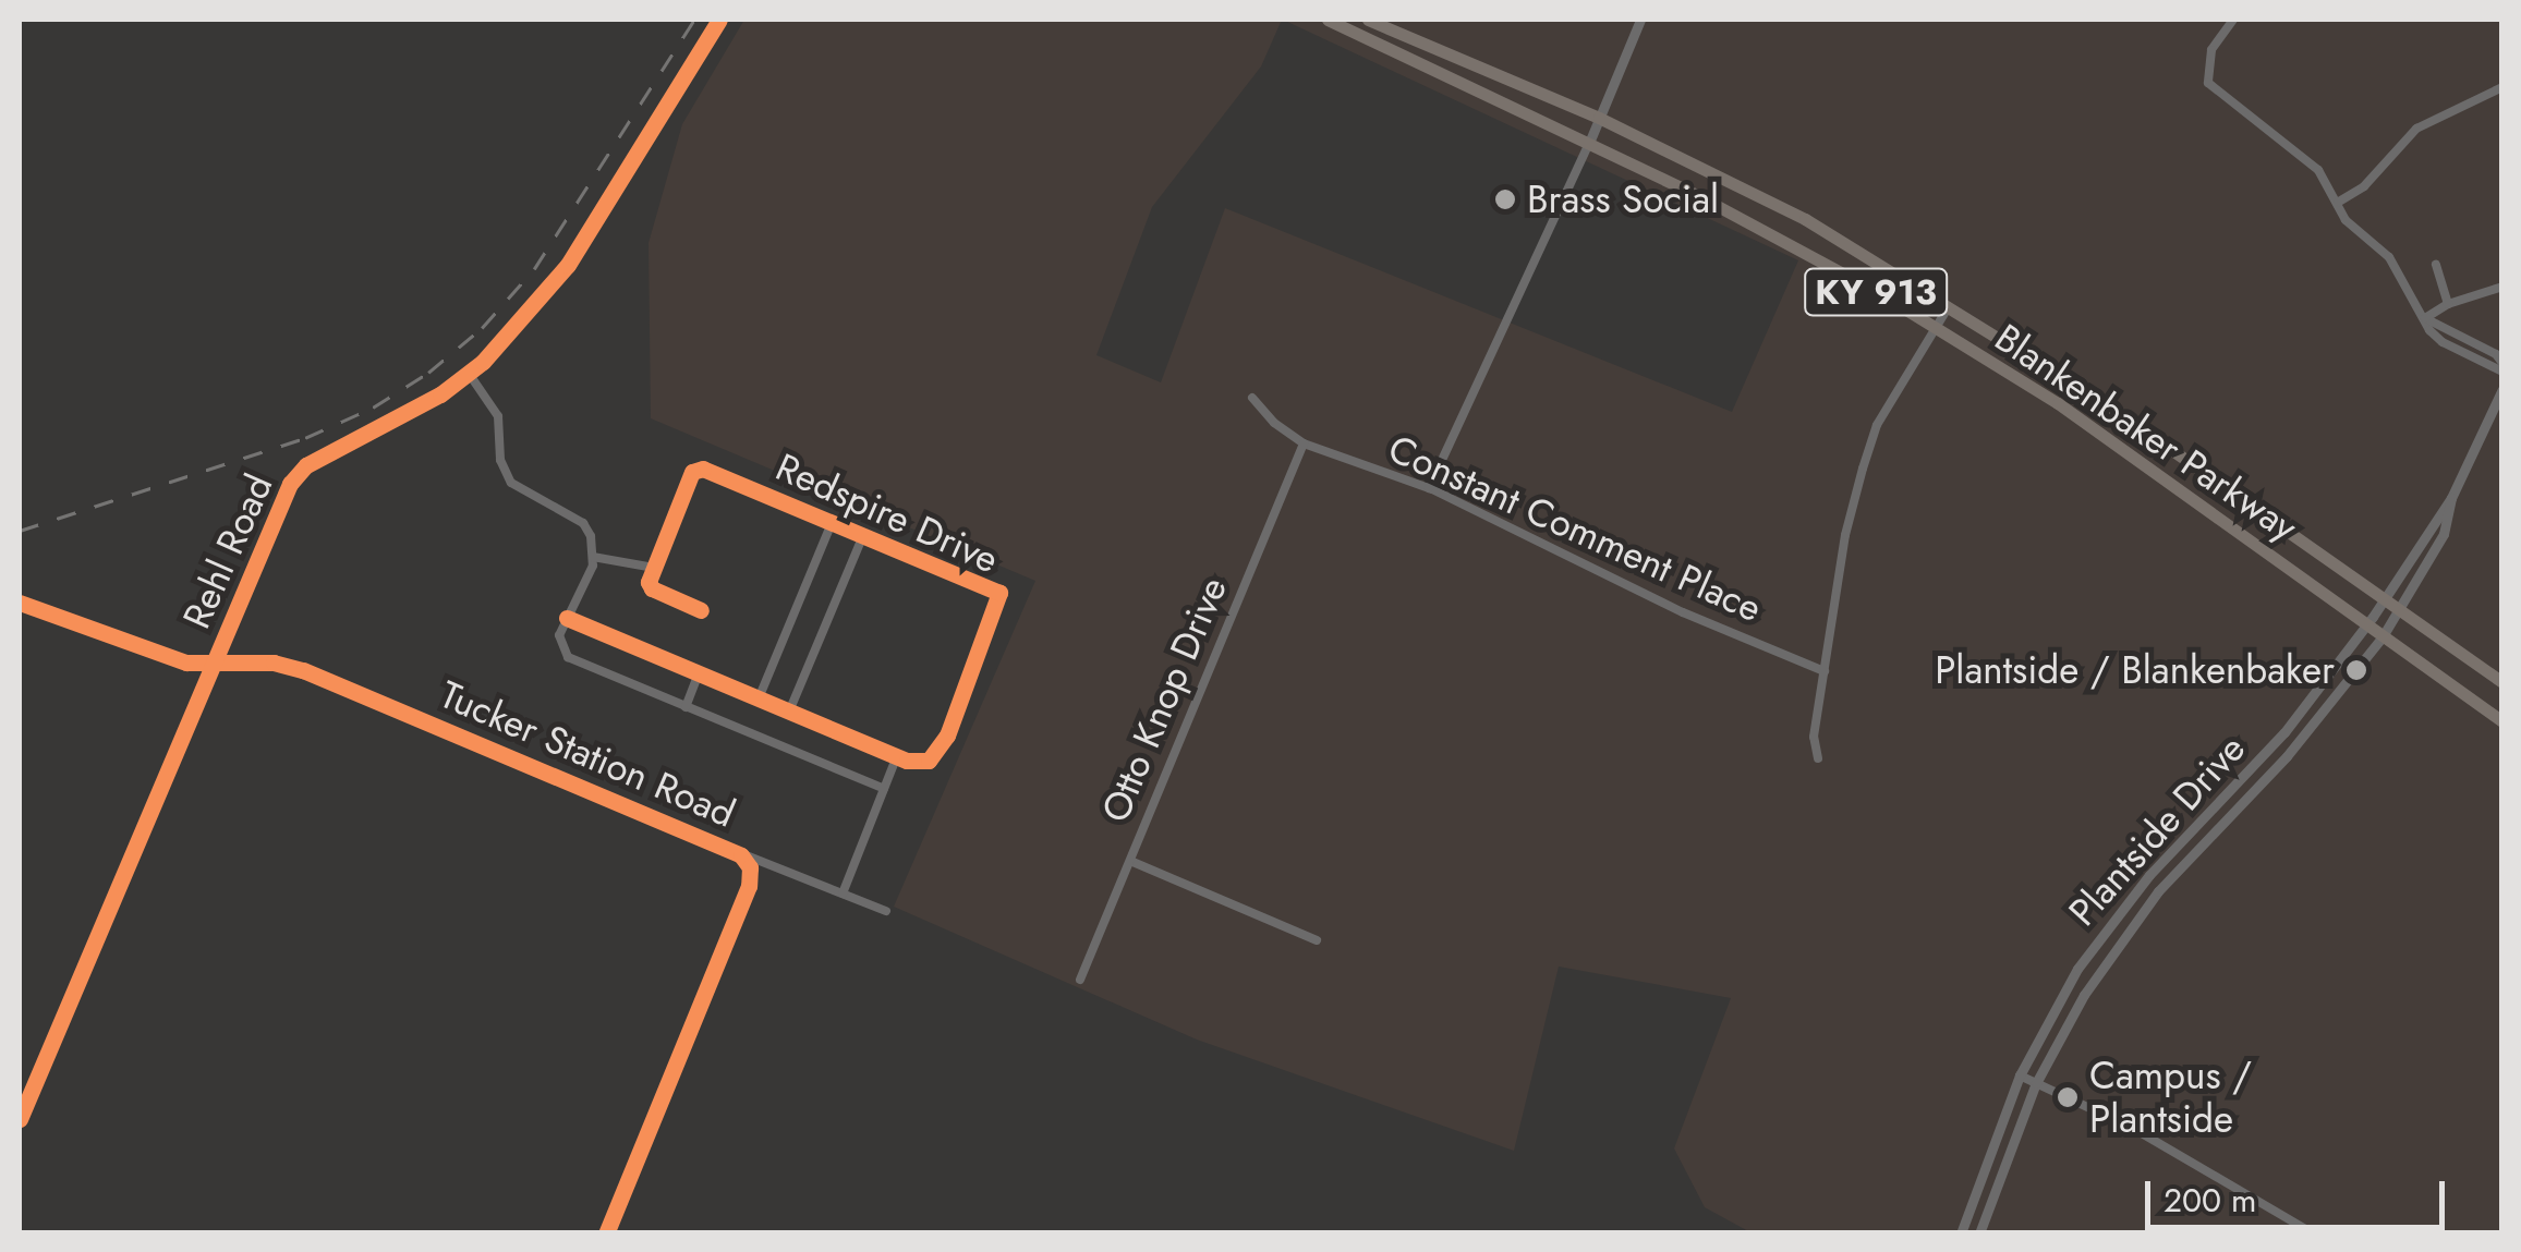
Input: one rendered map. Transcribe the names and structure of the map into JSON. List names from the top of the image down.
{
  "streets": {
    "main road": ["KY 913", "Blankenbaker Parkway"],
    "street": [
      "Redspire Drive",
      "Constant Comment Place",
      "Rehl Road",
      "Otto Knop Drive",
      "Tucker Station Road",
      "Plantside Drive"
    ]
  },
  "crossings": [
    ["Blankenbaker Parkway", "Plantside Drive"],
    ["Constant Comment Place", "Otto Knop Drive"],
    ["Rehl Road", "Tucker Station Road"]
  ],
  "places": ["Brass Social", "Plantside / Blankenbaker", "Campus / Plantside"],
  "scale_bar": "200 m"
}
